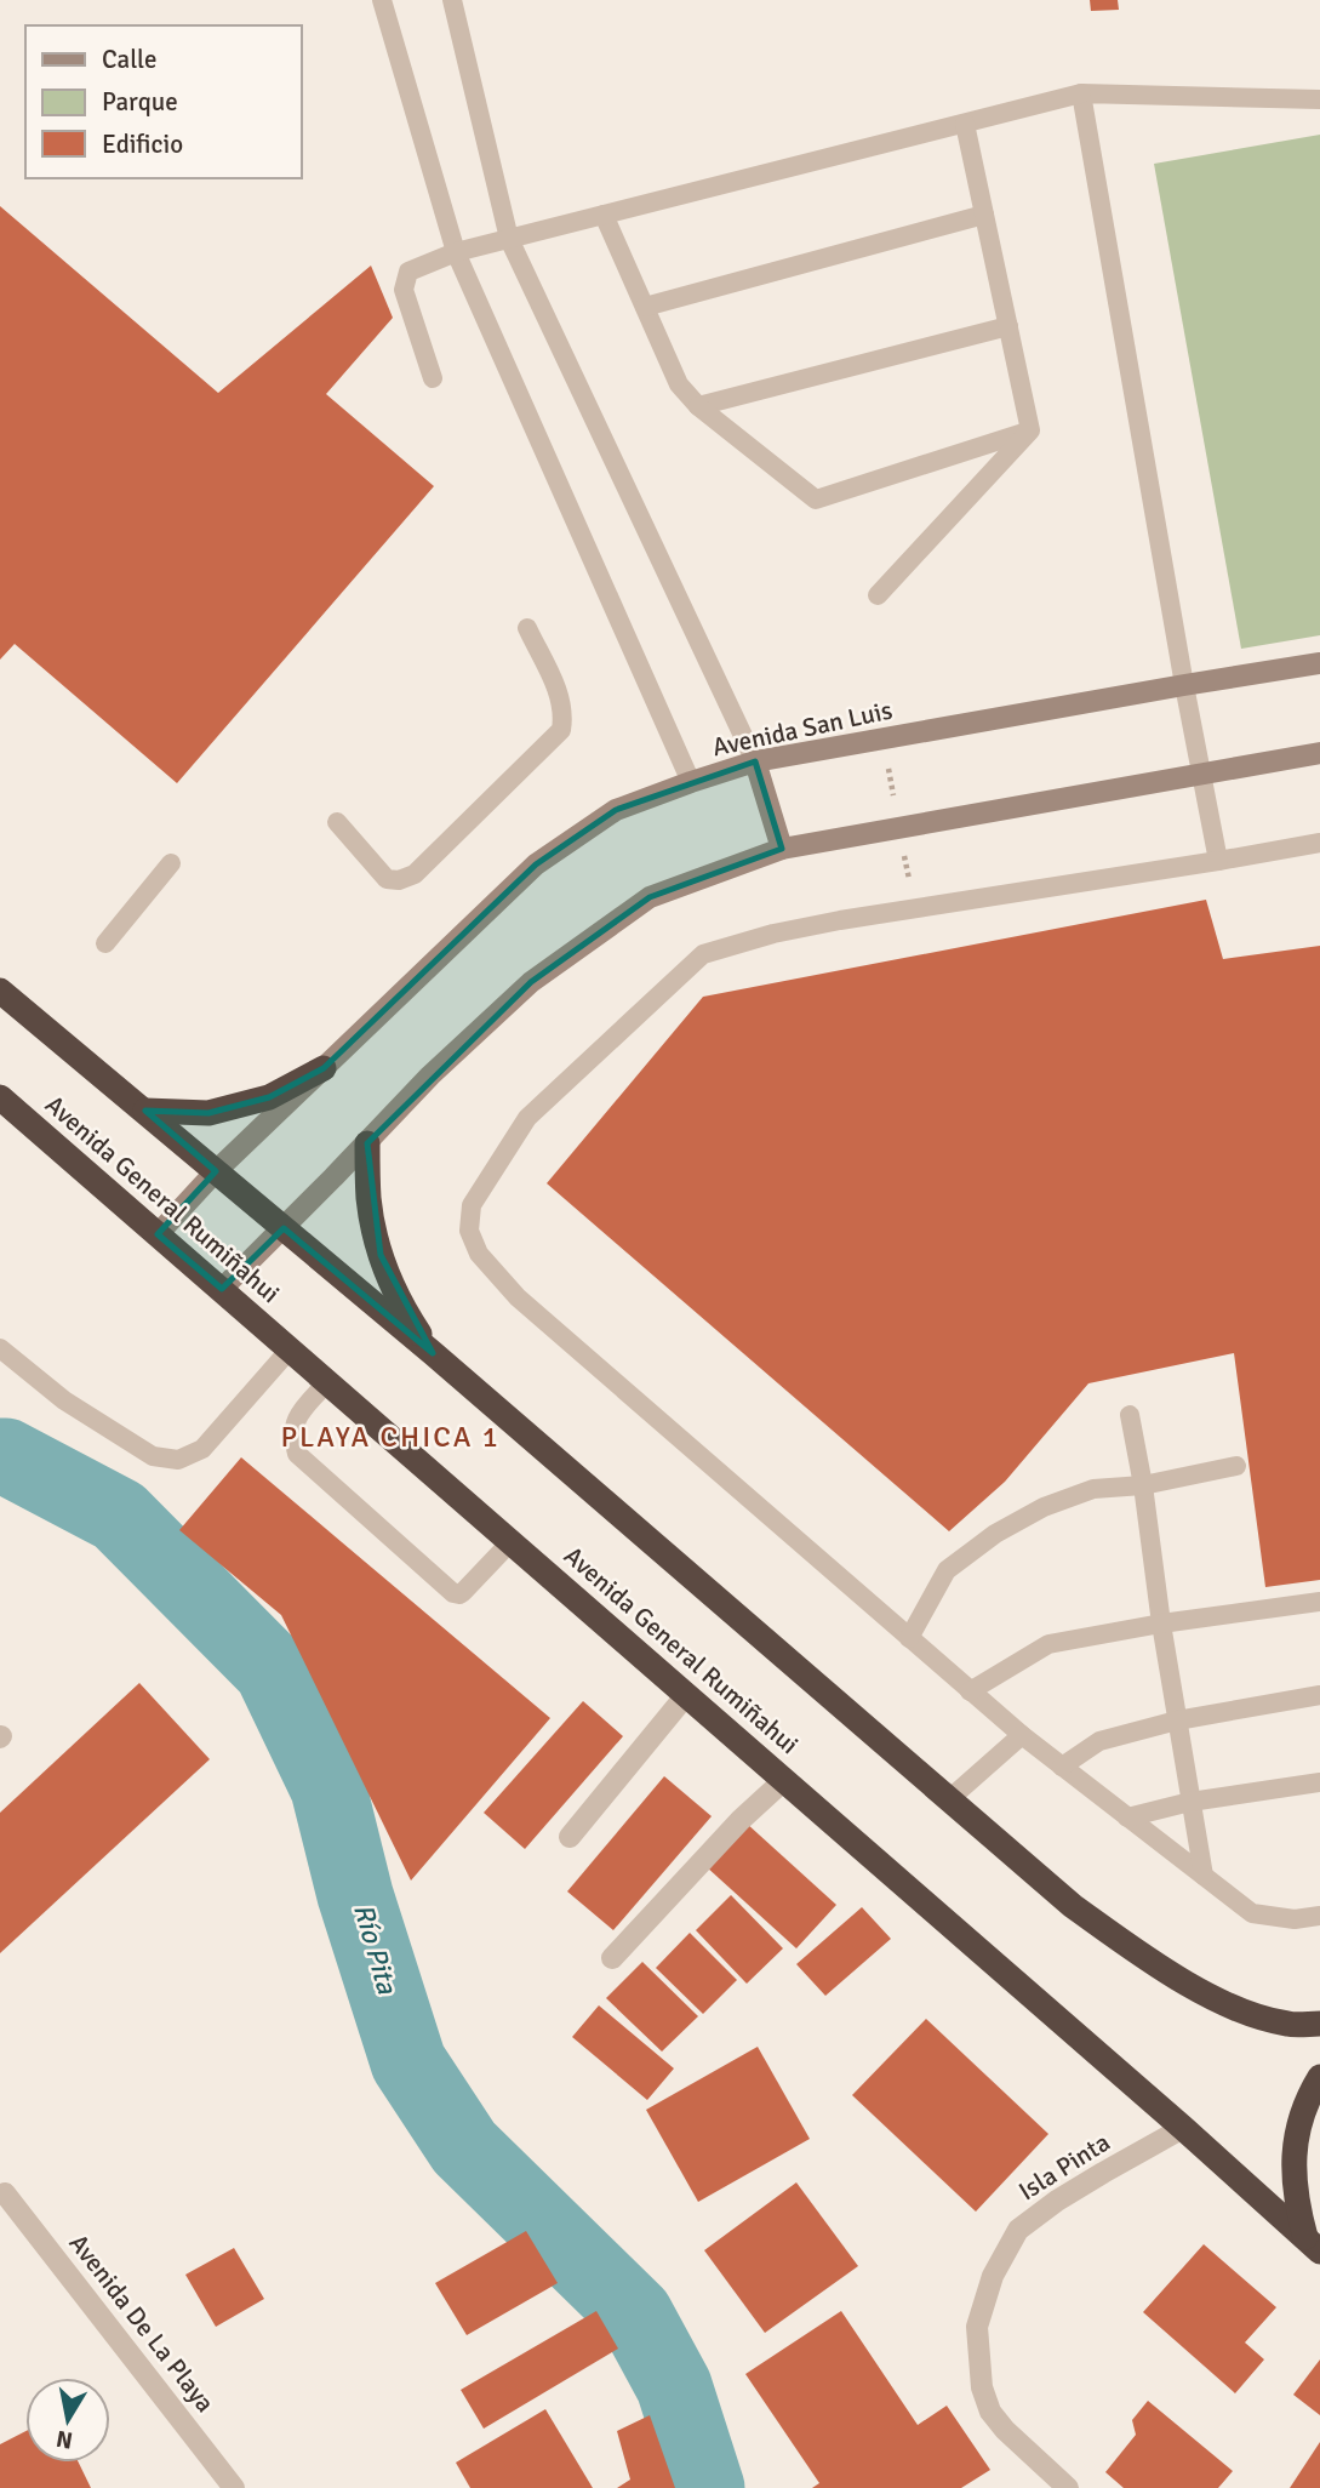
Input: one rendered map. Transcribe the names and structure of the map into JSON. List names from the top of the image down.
{
  "streets": {
    "highway": ["Avenida General Rumiñahui"],
    "main road": ["Avenida San Luis"],
    "street": ["Isla Pinta", "Avenida De La Playa"]
  },
  "crossings": [
    ["Avenida San Luis", "Avenida General Rumiñahui"],
    ["Avenida General Rumiñahui", "Isla Pinta"]
  ],
  "districts": ["PLAYA CHICA 1"],
  "water": ["Río Pita"],
  "legend": ["Calle", "Parque", "Edificio"],
  "north": "bottom"
}
